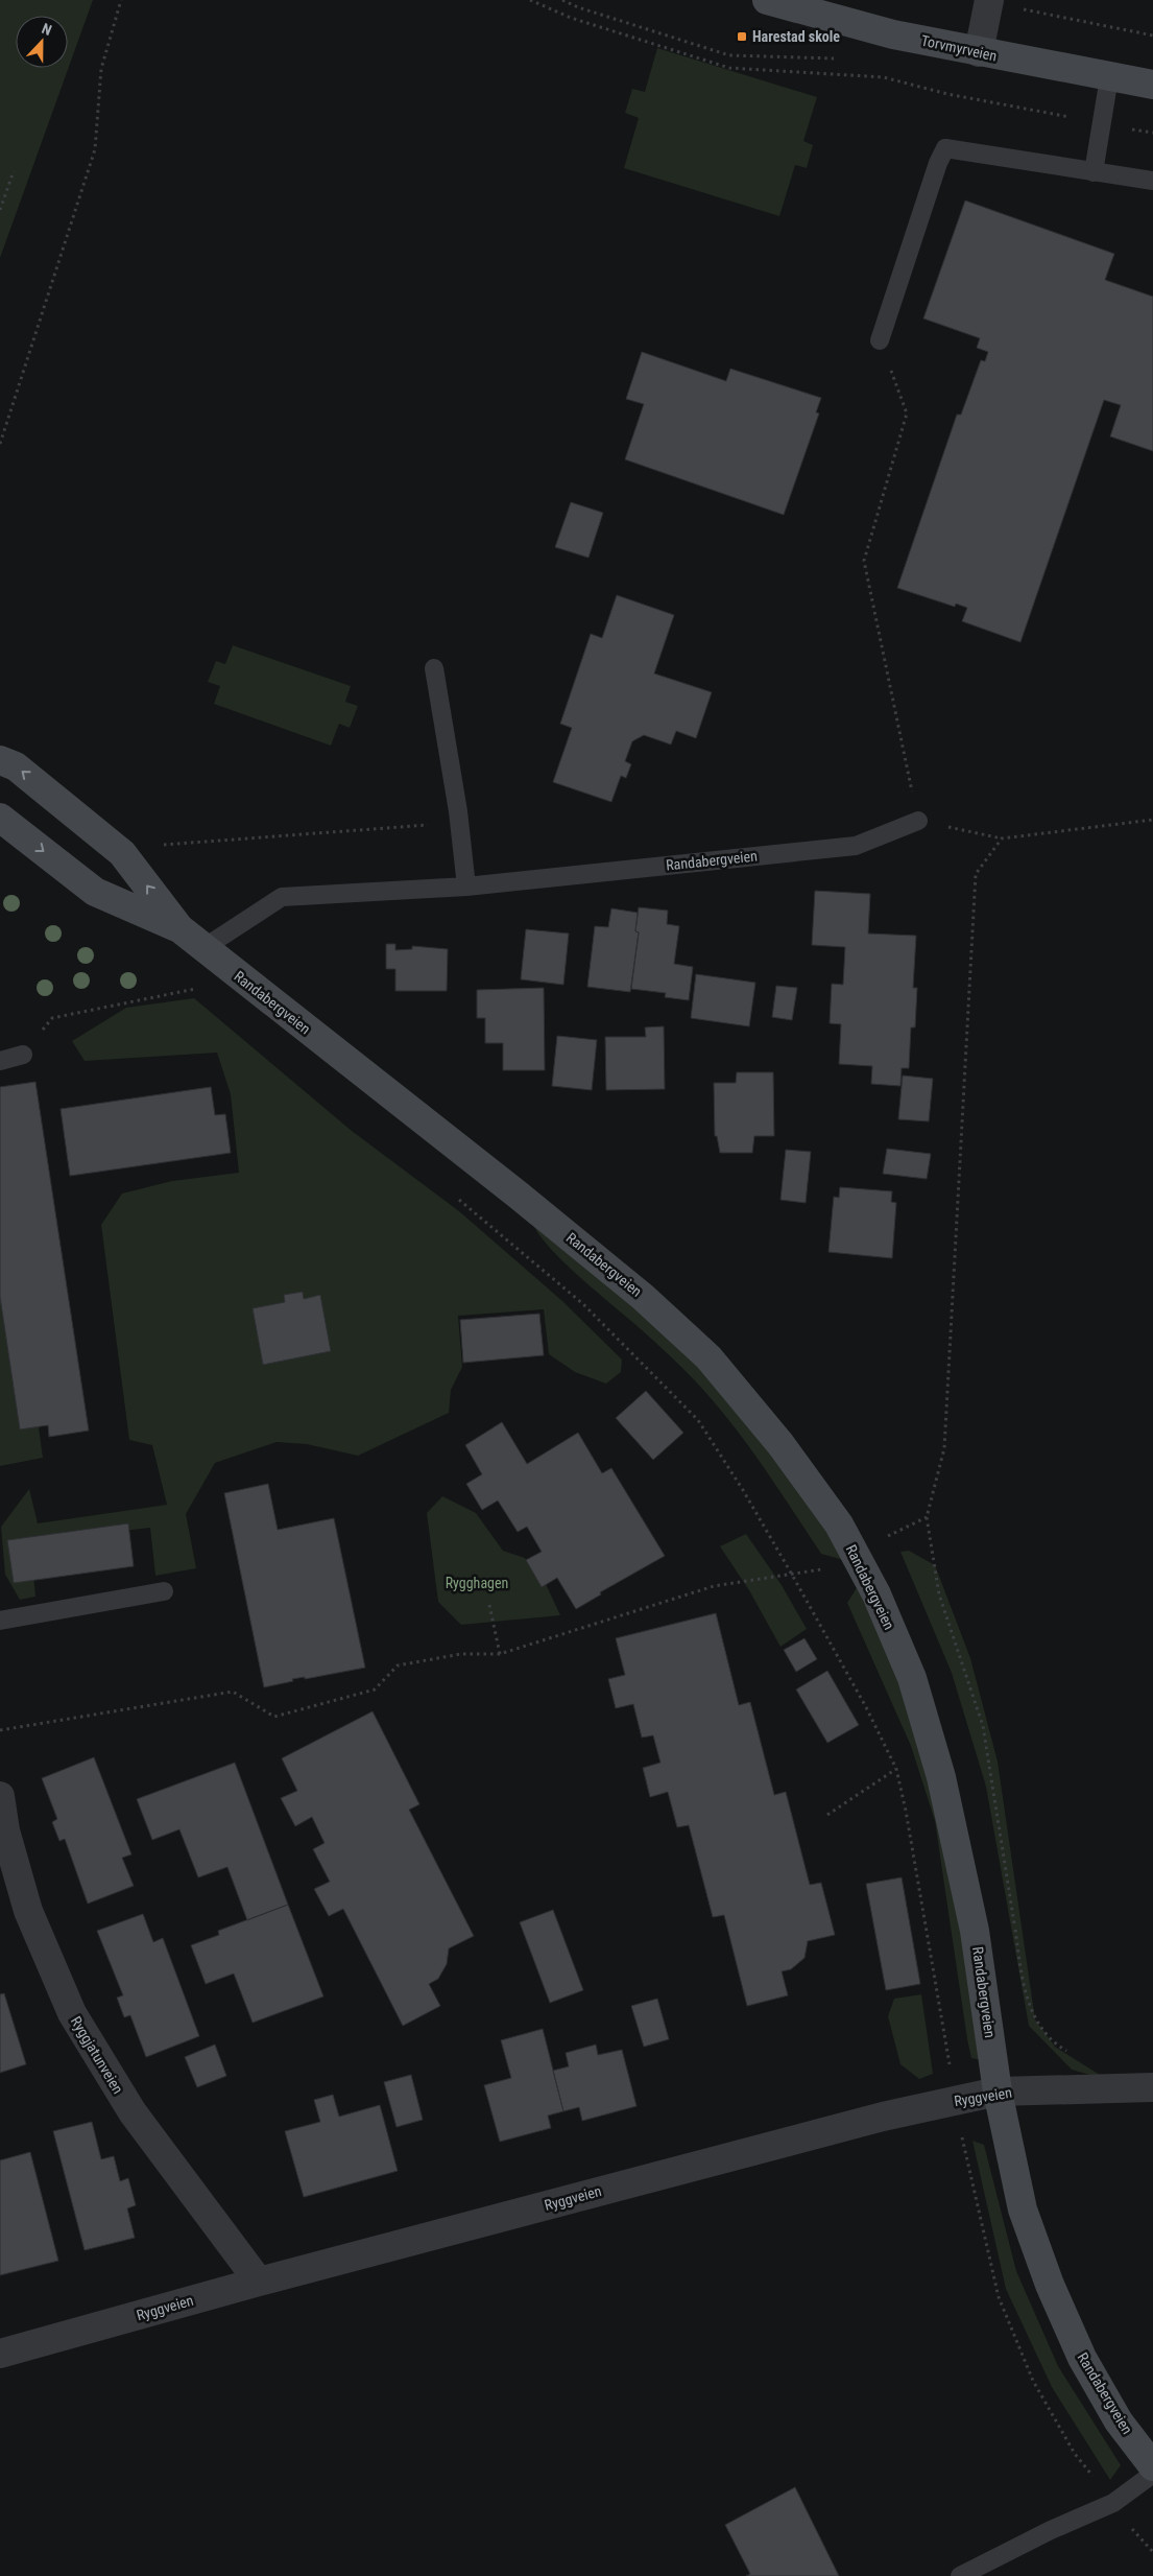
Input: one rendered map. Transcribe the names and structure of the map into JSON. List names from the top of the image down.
{
  "streets": {
    "main road": ["Torvmyrveien", "Randabergveien"],
    "street": ["Ryggjatunveien", "Ryggveien"]
  },
  "crossings": [
    ["Randabergveien", "Ryggveien"],
    ["Ryggjatunveien", "Ryggveien"]
  ],
  "parks": ["Rygghagen"],
  "places": {
    "transit": ["Harestad skole"]
  },
  "north": "top"
}
